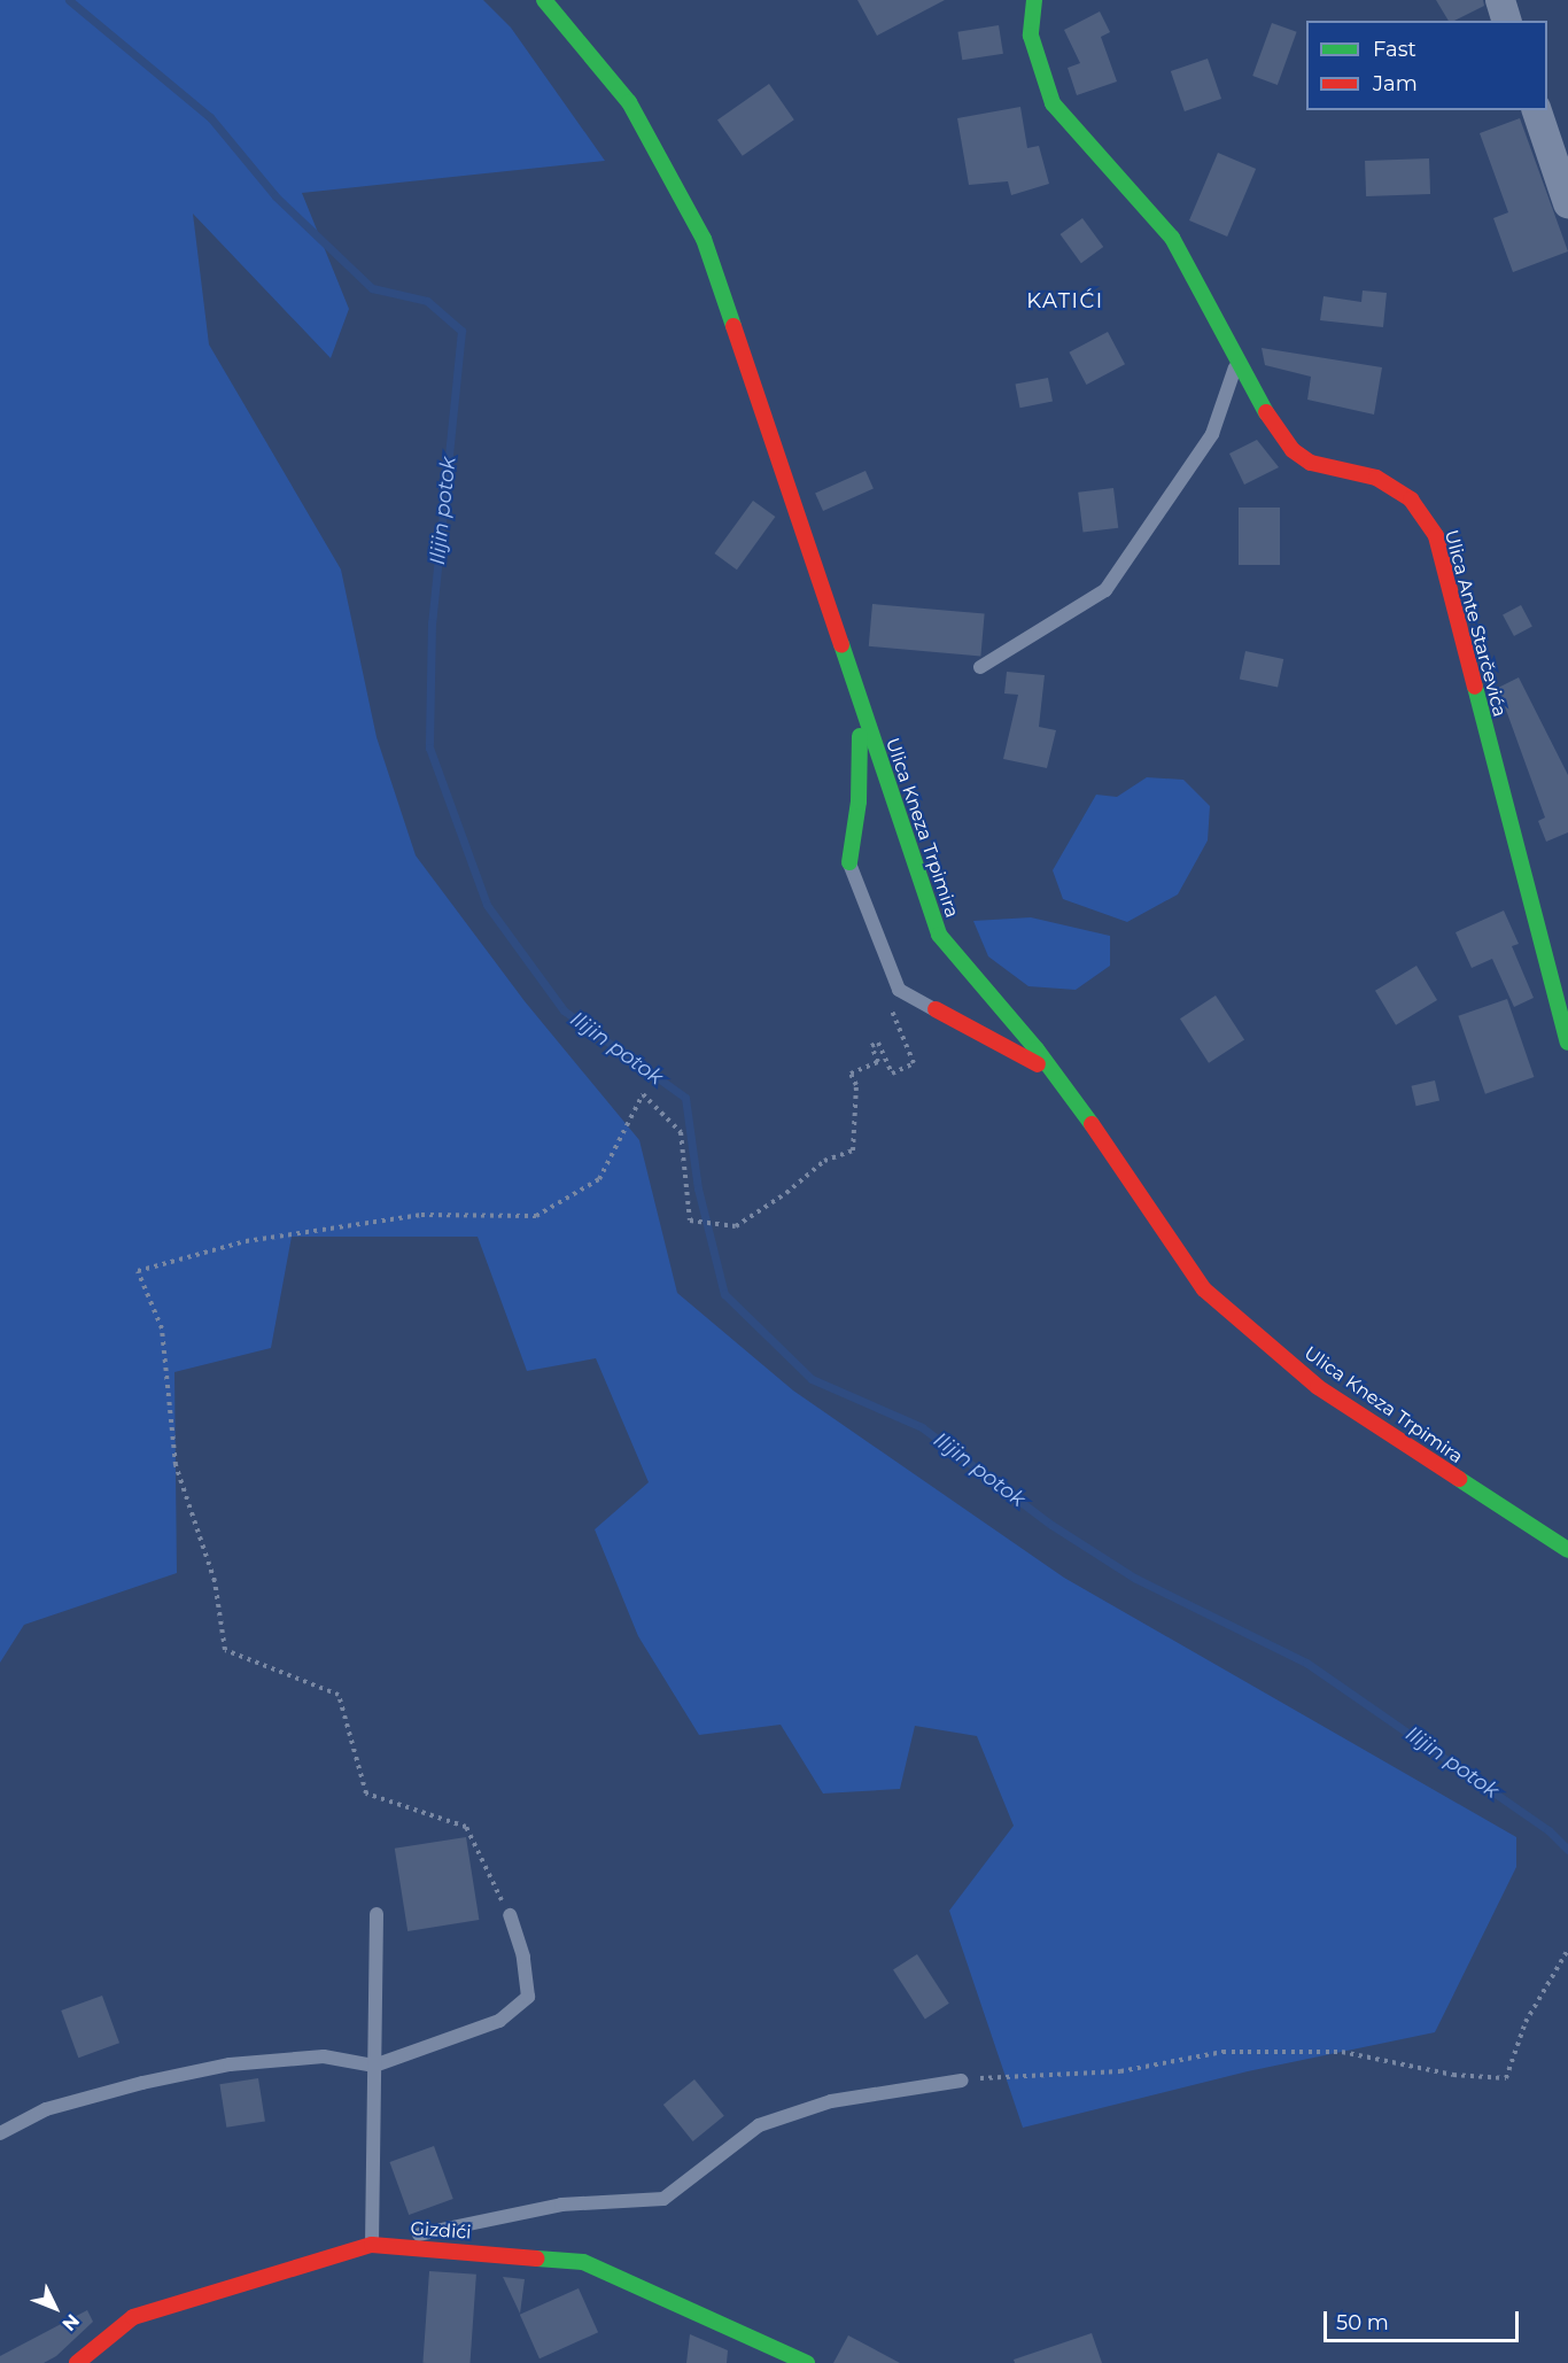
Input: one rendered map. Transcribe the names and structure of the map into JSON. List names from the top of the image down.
{
  "streets": {
    "main road": ["Ulica Ante Starčevića", "Ulica Kneza Trpimira", "Gizdići"]
  },
  "districts": ["KATIĆI"],
  "water": ["Ilijin potok"],
  "legend": ["Fast", "Jam"],
  "scale_bar": "50 m",
  "north": "bottom right"
}
